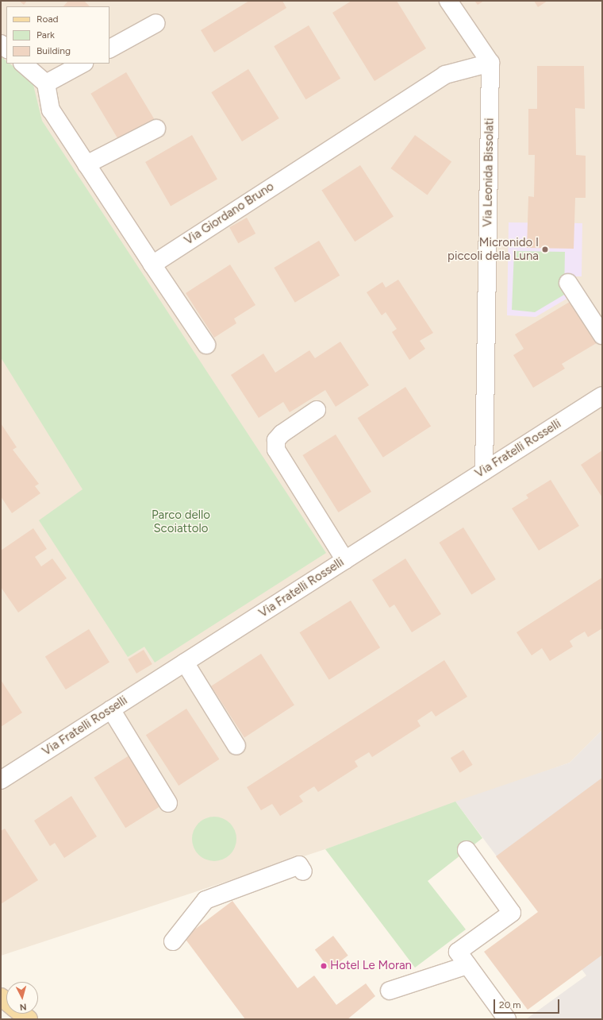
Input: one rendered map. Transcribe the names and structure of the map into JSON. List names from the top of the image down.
{
  "streets": {
    "street": ["Via Leonida Bissolati", "Via Giordano Bruno", "Via Fratelli Rosselli"]
  },
  "crossings": [
    ["Via Leonida Bissolati", "Via Giordano Bruno"],
    ["Via Leonida Bissolati", "Via Fratelli Rosselli"]
  ],
  "parks": ["Parco dello Scoiattolo"],
  "places": ["Micronido I piccoli della Luna", "Hotel Le Moran"],
  "legend": ["Road", "Park", "Building"],
  "scale_bar": "20 m",
  "north": "bottom"
}
